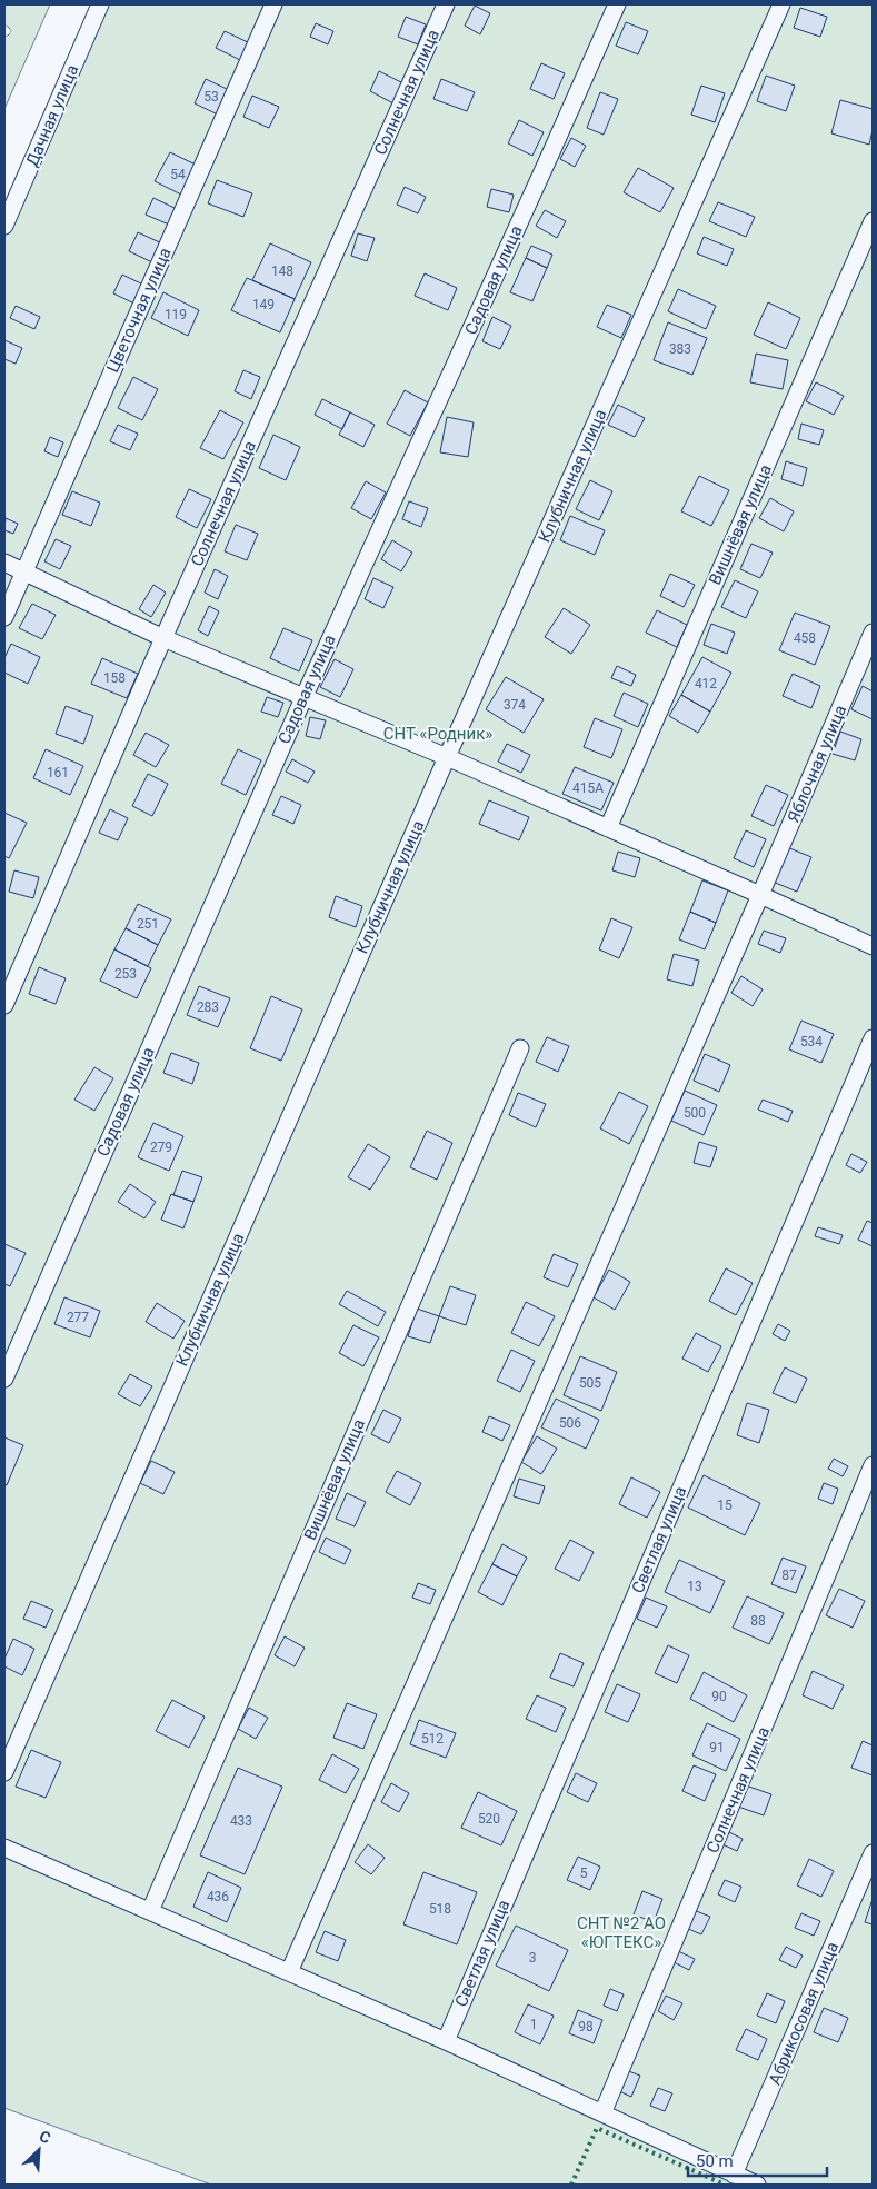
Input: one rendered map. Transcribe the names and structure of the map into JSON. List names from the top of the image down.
{
  "streets": {
    "street": [
      "Солнечная улица",
      "Дачная улица",
      "Садовая улица",
      "Цветочная улица",
      "Клубничная улица",
      "Вишнёвая улица",
      "Яблочная улица",
      "Светлая улица",
      "Абрикосовая улица"
    ]
  },
  "parks": ["СНТ «Родник»", "СНТ №2 АО «ЮГТЕКС»"],
  "house_numbers": [
    "53",
    "54",
    "148",
    "149",
    "119",
    "383",
    "458",
    "158",
    "412",
    "374",
    "161",
    "415А",
    "251",
    "253",
    "283",
    "534",
    "500",
    "279",
    "277",
    "505",
    "506",
    "15",
    "87",
    "13",
    "88",
    "90",
    "512",
    "91",
    "520",
    "433",
    "5",
    "436",
    "518",
    "3",
    "1",
    "98"
  ],
  "scale_bar": "50 m",
  "north": "top right"
}
